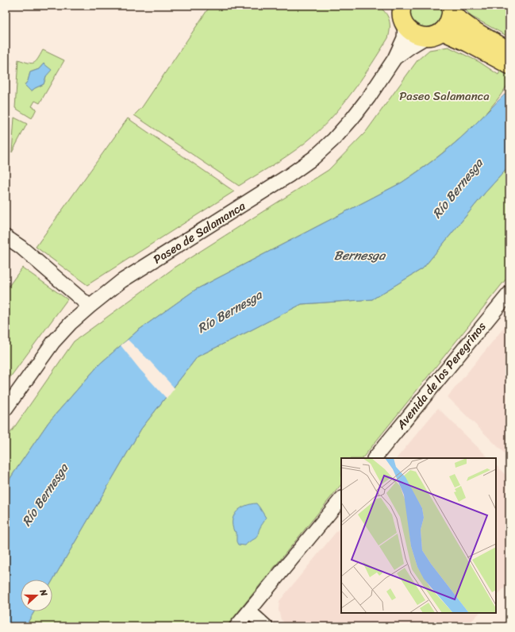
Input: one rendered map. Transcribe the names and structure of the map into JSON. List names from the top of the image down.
{
  "streets": {
    "street": ["Paseo de Salamanca", "Avenida de los Peregrinos"]
  },
  "water": ["Río Bernesga", "Bernesga"],
  "parks": ["Paseo Salamanca"],
  "north": "right"
}
